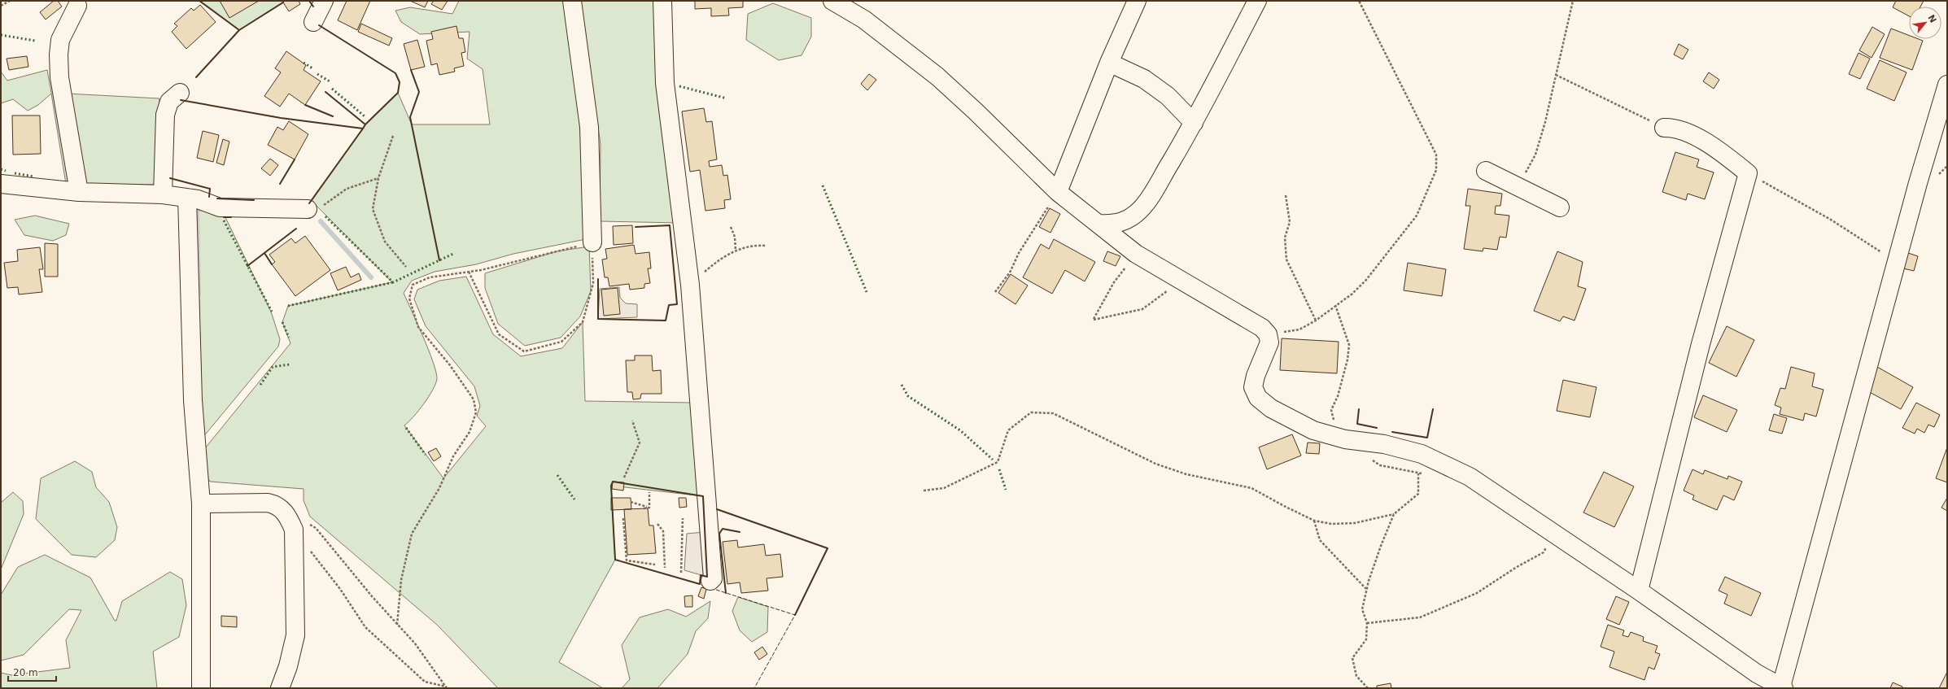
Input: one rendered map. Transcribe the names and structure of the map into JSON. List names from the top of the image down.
{
  "scale_bar": "20 m",
  "north": "top right"
}
